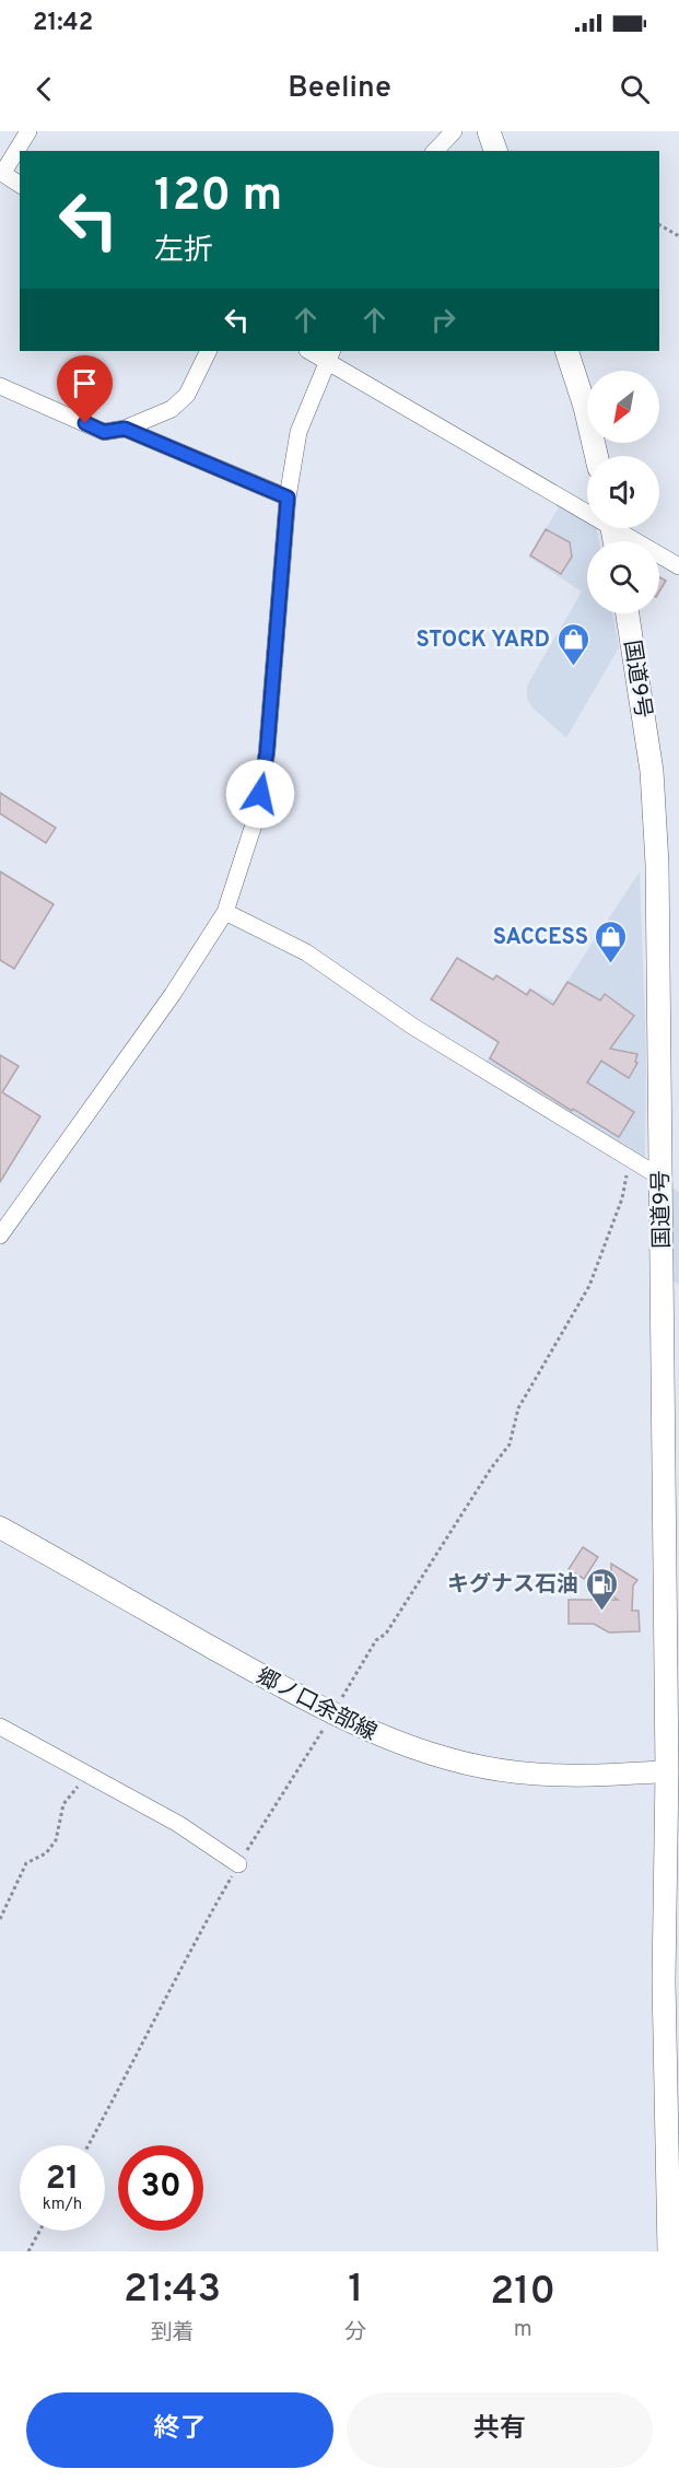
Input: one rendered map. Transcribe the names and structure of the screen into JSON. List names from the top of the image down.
{
  "streets": {
    "highway": ["国道9号"],
    "main road": ["郷ノ口余部線"]
  },
  "crossings": [
    ["国道9号", "郷ノ口余部線"]
  ],
  "places": {
    "shop": ["STOCK YARD", "SACCESS"],
    "fuel station": ["キグナス石油"]
  },
  "north": "bottom left",
  "page": {
    "status": "21:42",
    "header": "Beeline",
    "turn": ["120 m", "左折"],
    "speed": "21 km/h",
    "limit": "30",
    "eta": [
      "21:43",
      "到着",
      "1",
      "分",
      "210",
      "m"
    ],
    "buttons": ["終了", "共有"]
  }
}
